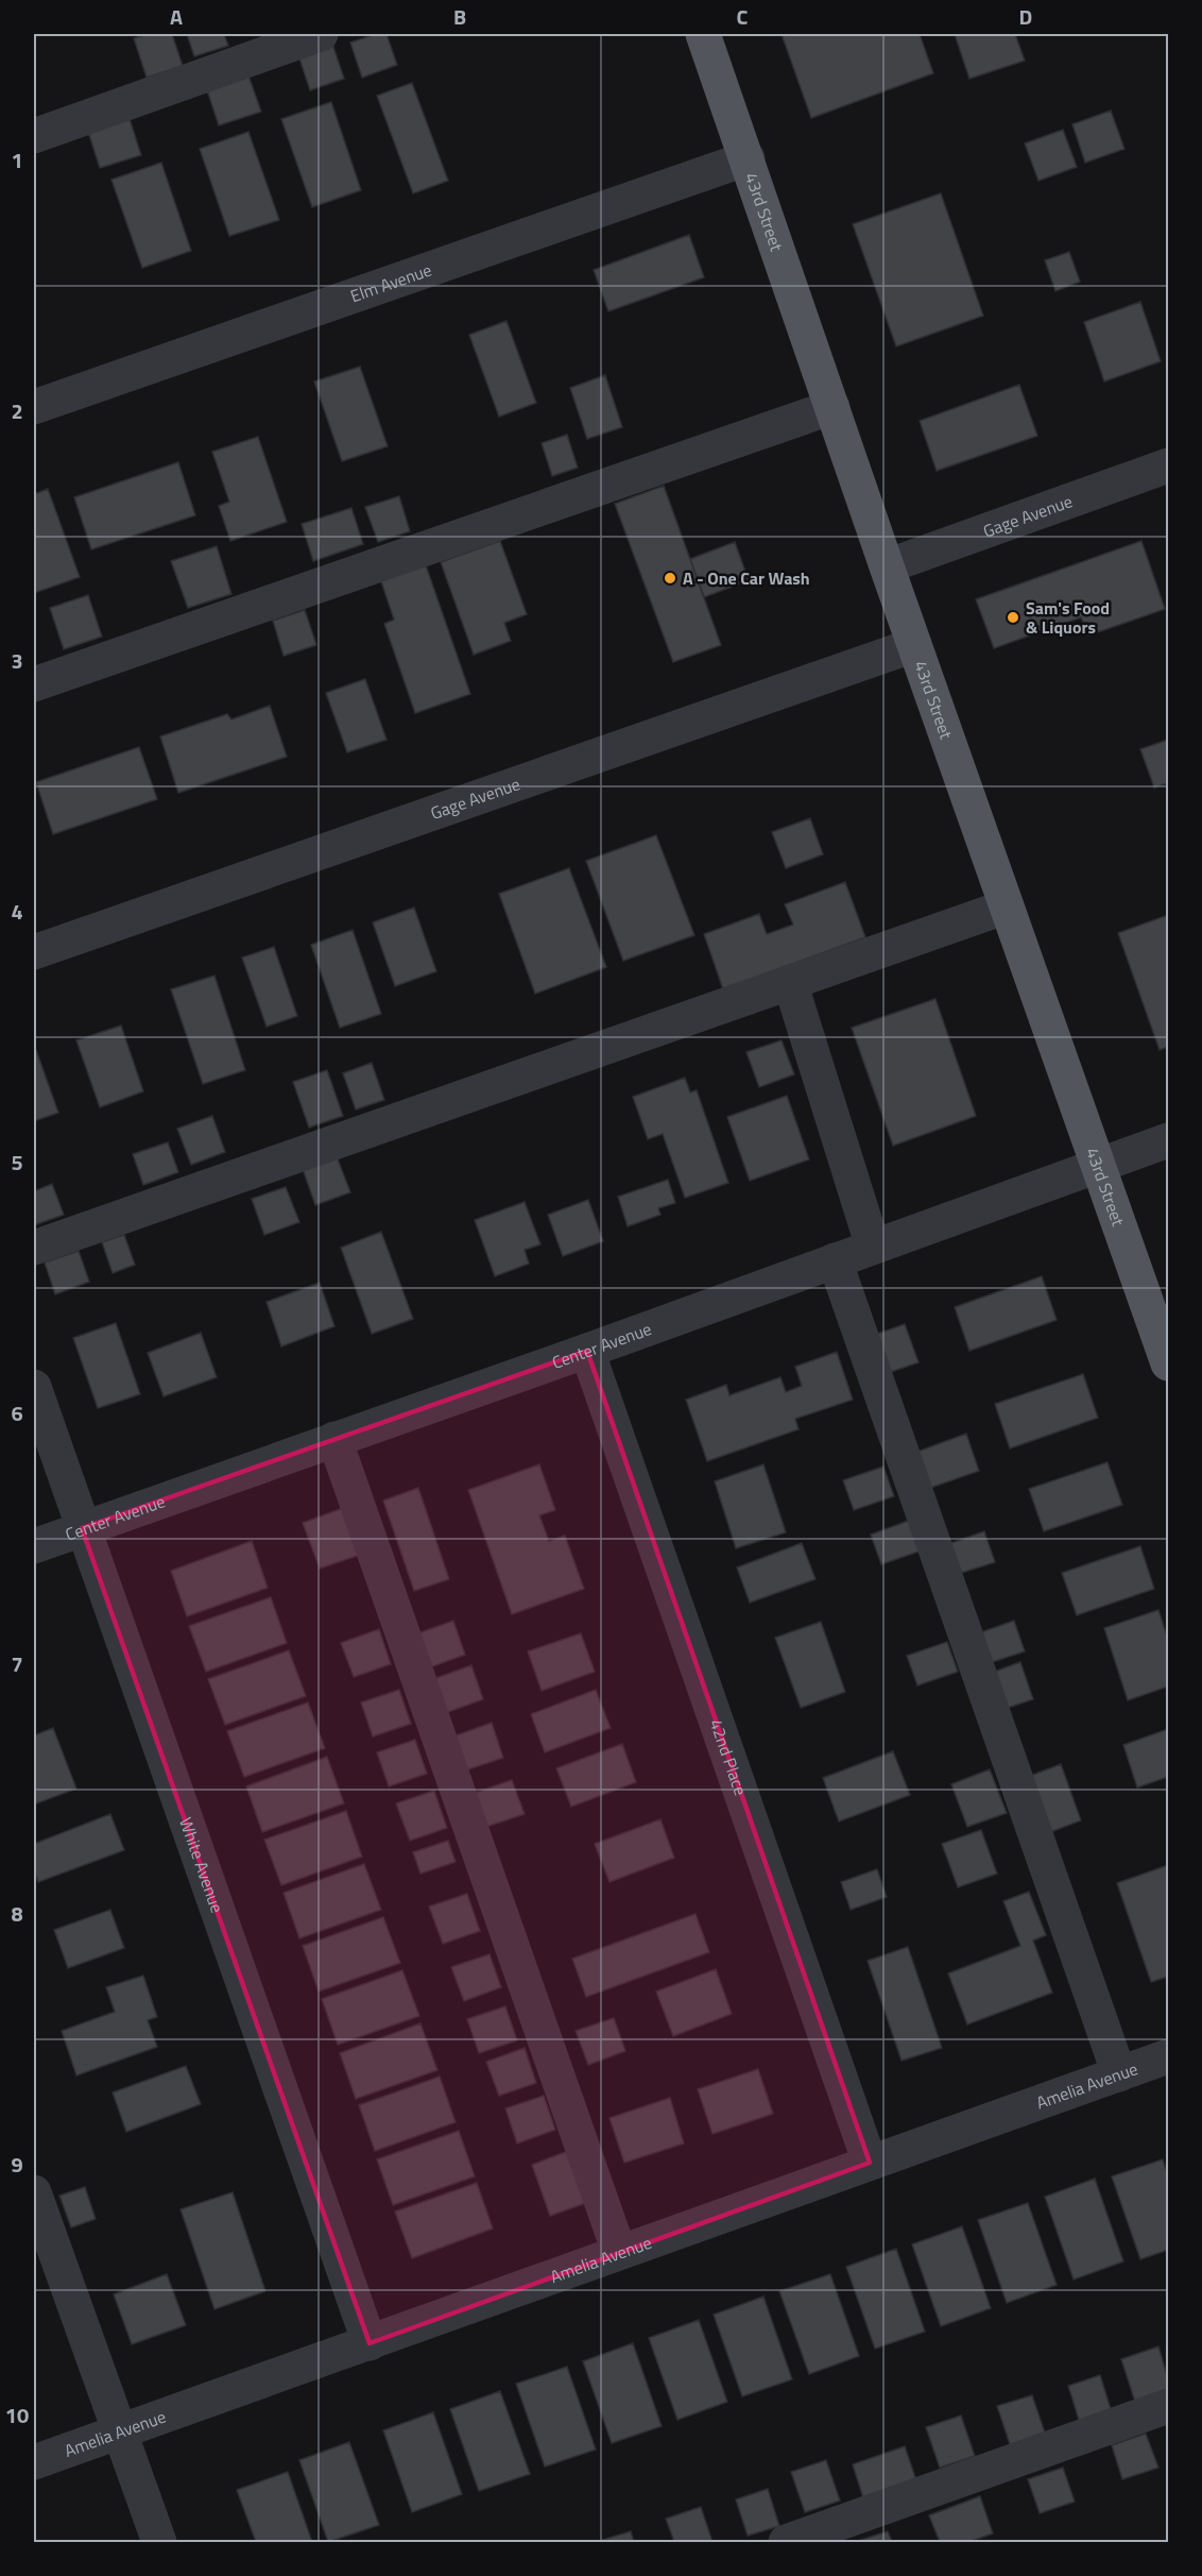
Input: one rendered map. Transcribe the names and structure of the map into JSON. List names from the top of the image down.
{
  "streets": {
    "main road": ["43rd Street"],
    "street": [
      "Elm Avenue",
      "Gage Avenue",
      "Center Avenue",
      "42nd Place",
      "White Avenue",
      "Amelia Avenue"
    ]
  },
  "crossings": [
    ["43rd Street", "Elm Avenue"],
    ["43rd Street", "Gage Avenue"],
    ["43rd Street", "Center Avenue"],
    ["Center Avenue", "42nd Place"],
    ["Center Avenue", "White Avenue"],
    ["42nd Place", "Amelia Avenue"],
    ["White Avenue", "Amelia Avenue"]
  ],
  "places": ["A - One Car Wash", "Sam's Food & Liquors"],
  "grid": {
    "columns": [
      "A",
      "B",
      "C",
      "D"
    ],
    "rows": [
      "1",
      "2",
      "3",
      "4",
      "5",
      "6",
      "7",
      "8",
      "9",
      "10"
    ]
  }
}
